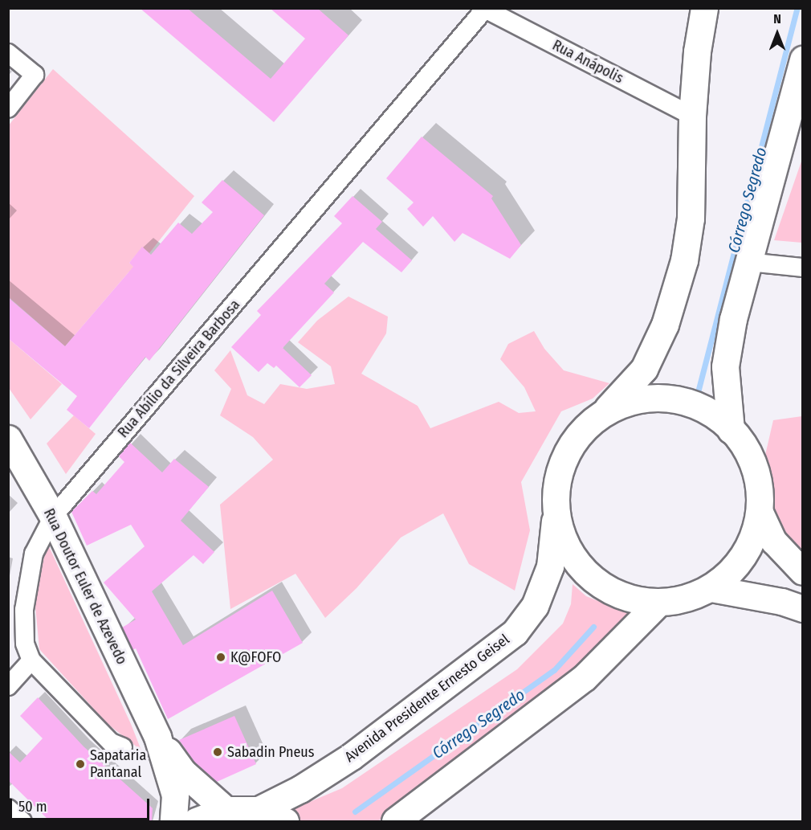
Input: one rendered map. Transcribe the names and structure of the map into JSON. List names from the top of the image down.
{
  "streets": {
    "main road": ["Rua Doutor Euler de Azevedo", "Avenida Presidente Ernesto Geisel"],
    "street": ["Rua Anápolis", "Rua Abílio da Silveira Barbosa"]
  },
  "crossings": [
    ["Rua Anápolis", "Rua Abílio da Silveira Barbosa"],
    ["Rua Abílio da Silveira Barbosa", "Rua Doutor Euler de Azevedo"]
  ],
  "water": ["Córrego Segredo"],
  "places": ["K@FOFO", "Sabadin Pneus", "Sapataria Pantanal"],
  "scale_bar": "50 m",
  "north": "top"
}
